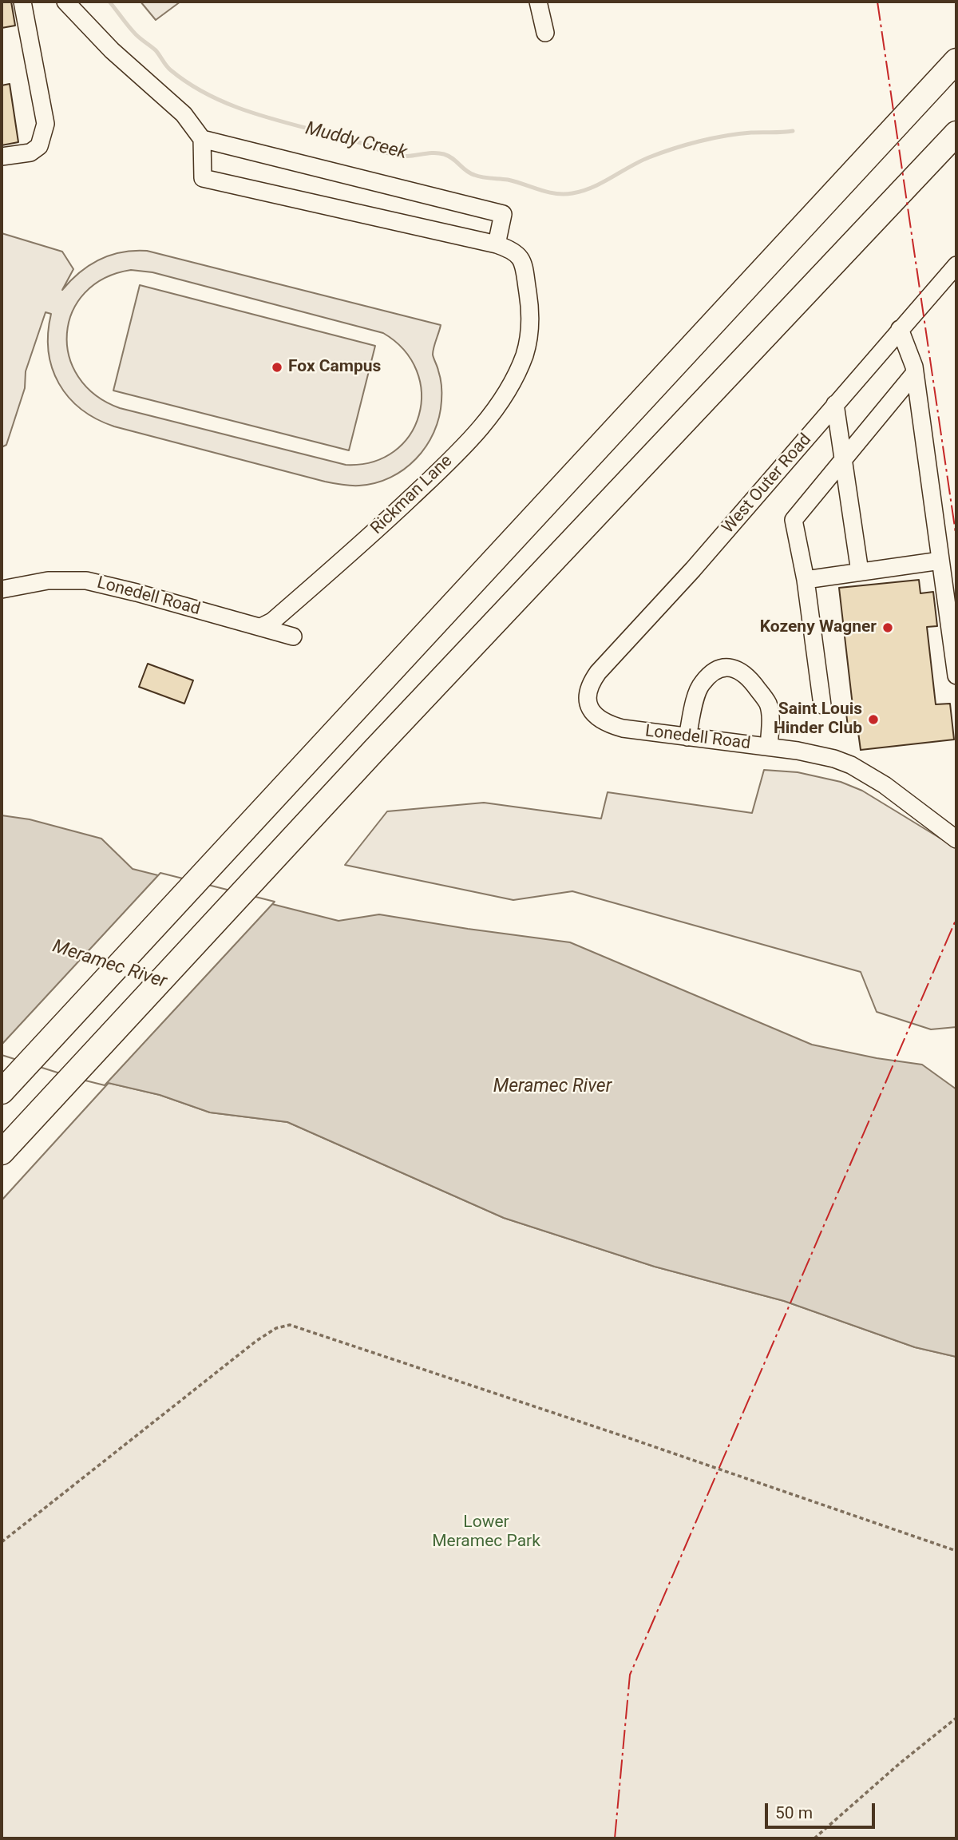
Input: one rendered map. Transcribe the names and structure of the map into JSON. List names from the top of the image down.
{
  "streets": {
    "street": ["West Outer Road", "Rickman Lane", "Lonedell Road"]
  },
  "crossings": [
    ["West Outer Road", "Lonedell Road"],
    ["Rickman Lane", "Lonedell Road"]
  ],
  "water": ["Muddy Creek", "Meramec River"],
  "parks": ["Lower Meramec Park"],
  "places": ["Fox Campus", "Kozeny Wagner", "Saint Louis Hinder Club"],
  "scale_bar": "50 m"
}
